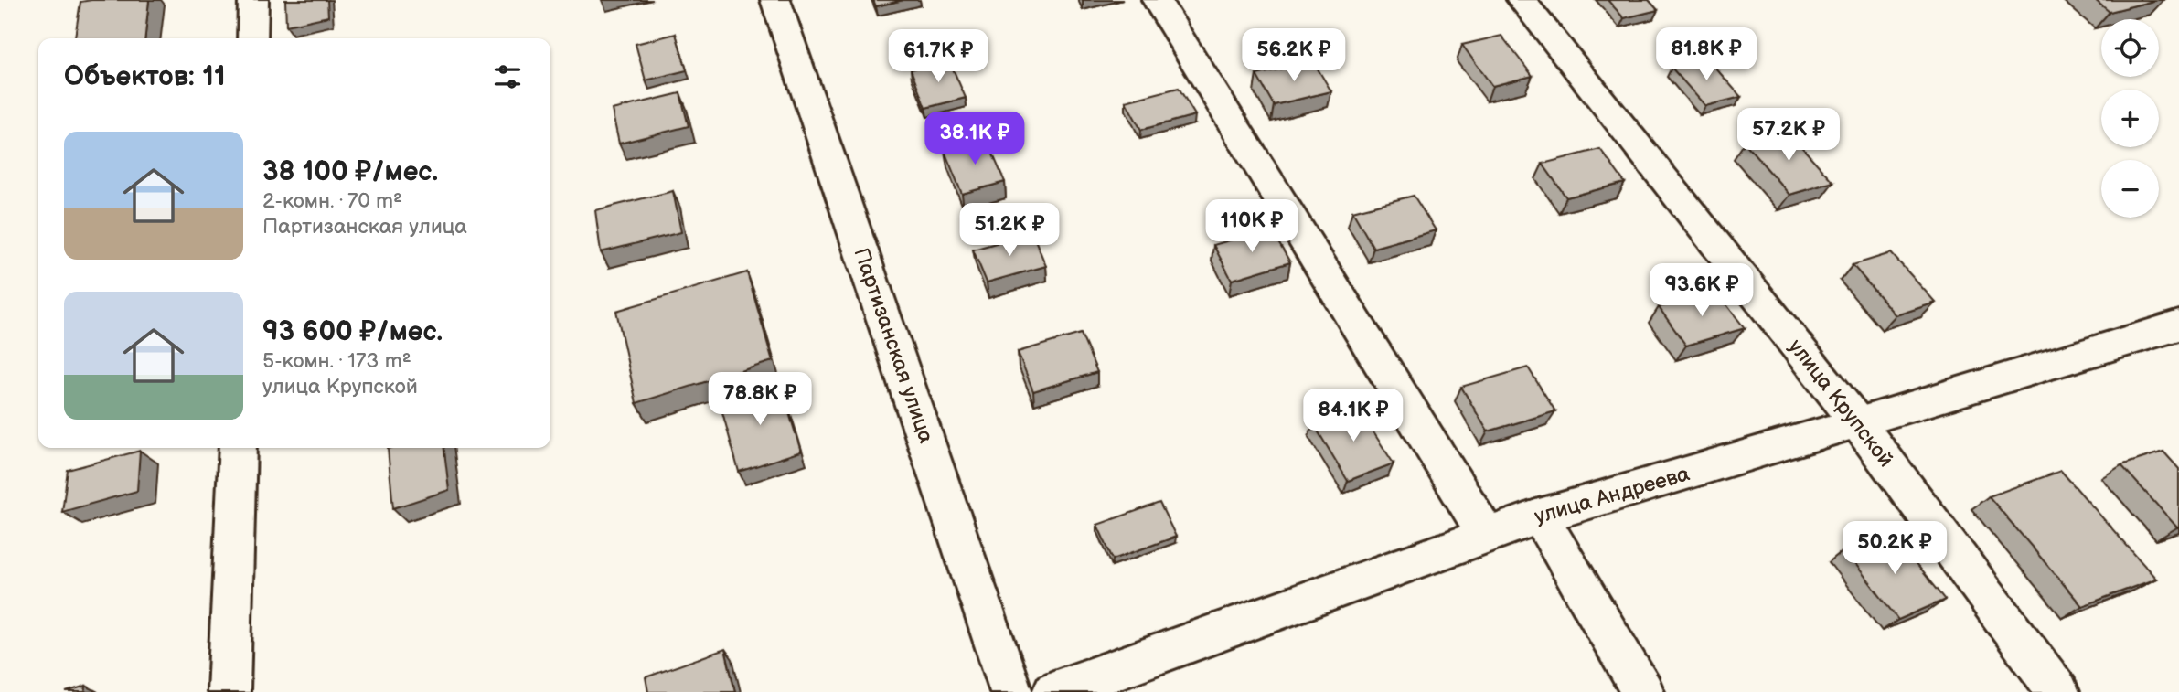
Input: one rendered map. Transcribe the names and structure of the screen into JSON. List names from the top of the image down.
{
  "streets": {
    "street": ["Партизанская улица", "улица Крупской", "улица Андреева"]
  },
  "crossings": [
    ["улица Крупской", "улица Андреева"]
  ],
  "page": {
    "map_buttons": ["+", "−"],
    "price": [
      "81.8K ₽",
      "56.2K ₽",
      "61.7K ₽",
      "57.2K ₽",
      "38.1K ₽",
      "110K ₽",
      "51.2K ₽",
      "93.6K ₽",
      "78.8K ₽",
      "84.1K ₽",
      "50.2K ₽"
    ],
    "heading": "Объектов: 11",
    "list": [
      {
        "name": "38 100 ₽/мес.",
        "note": "2-комн. · 70 m² · Партизанская улица"
      },
      {
        "name": "93 600 ₽/мес.",
        "note": "5-комн. · 173 m² · улица Крупской"
      }
    ]
  }
}
